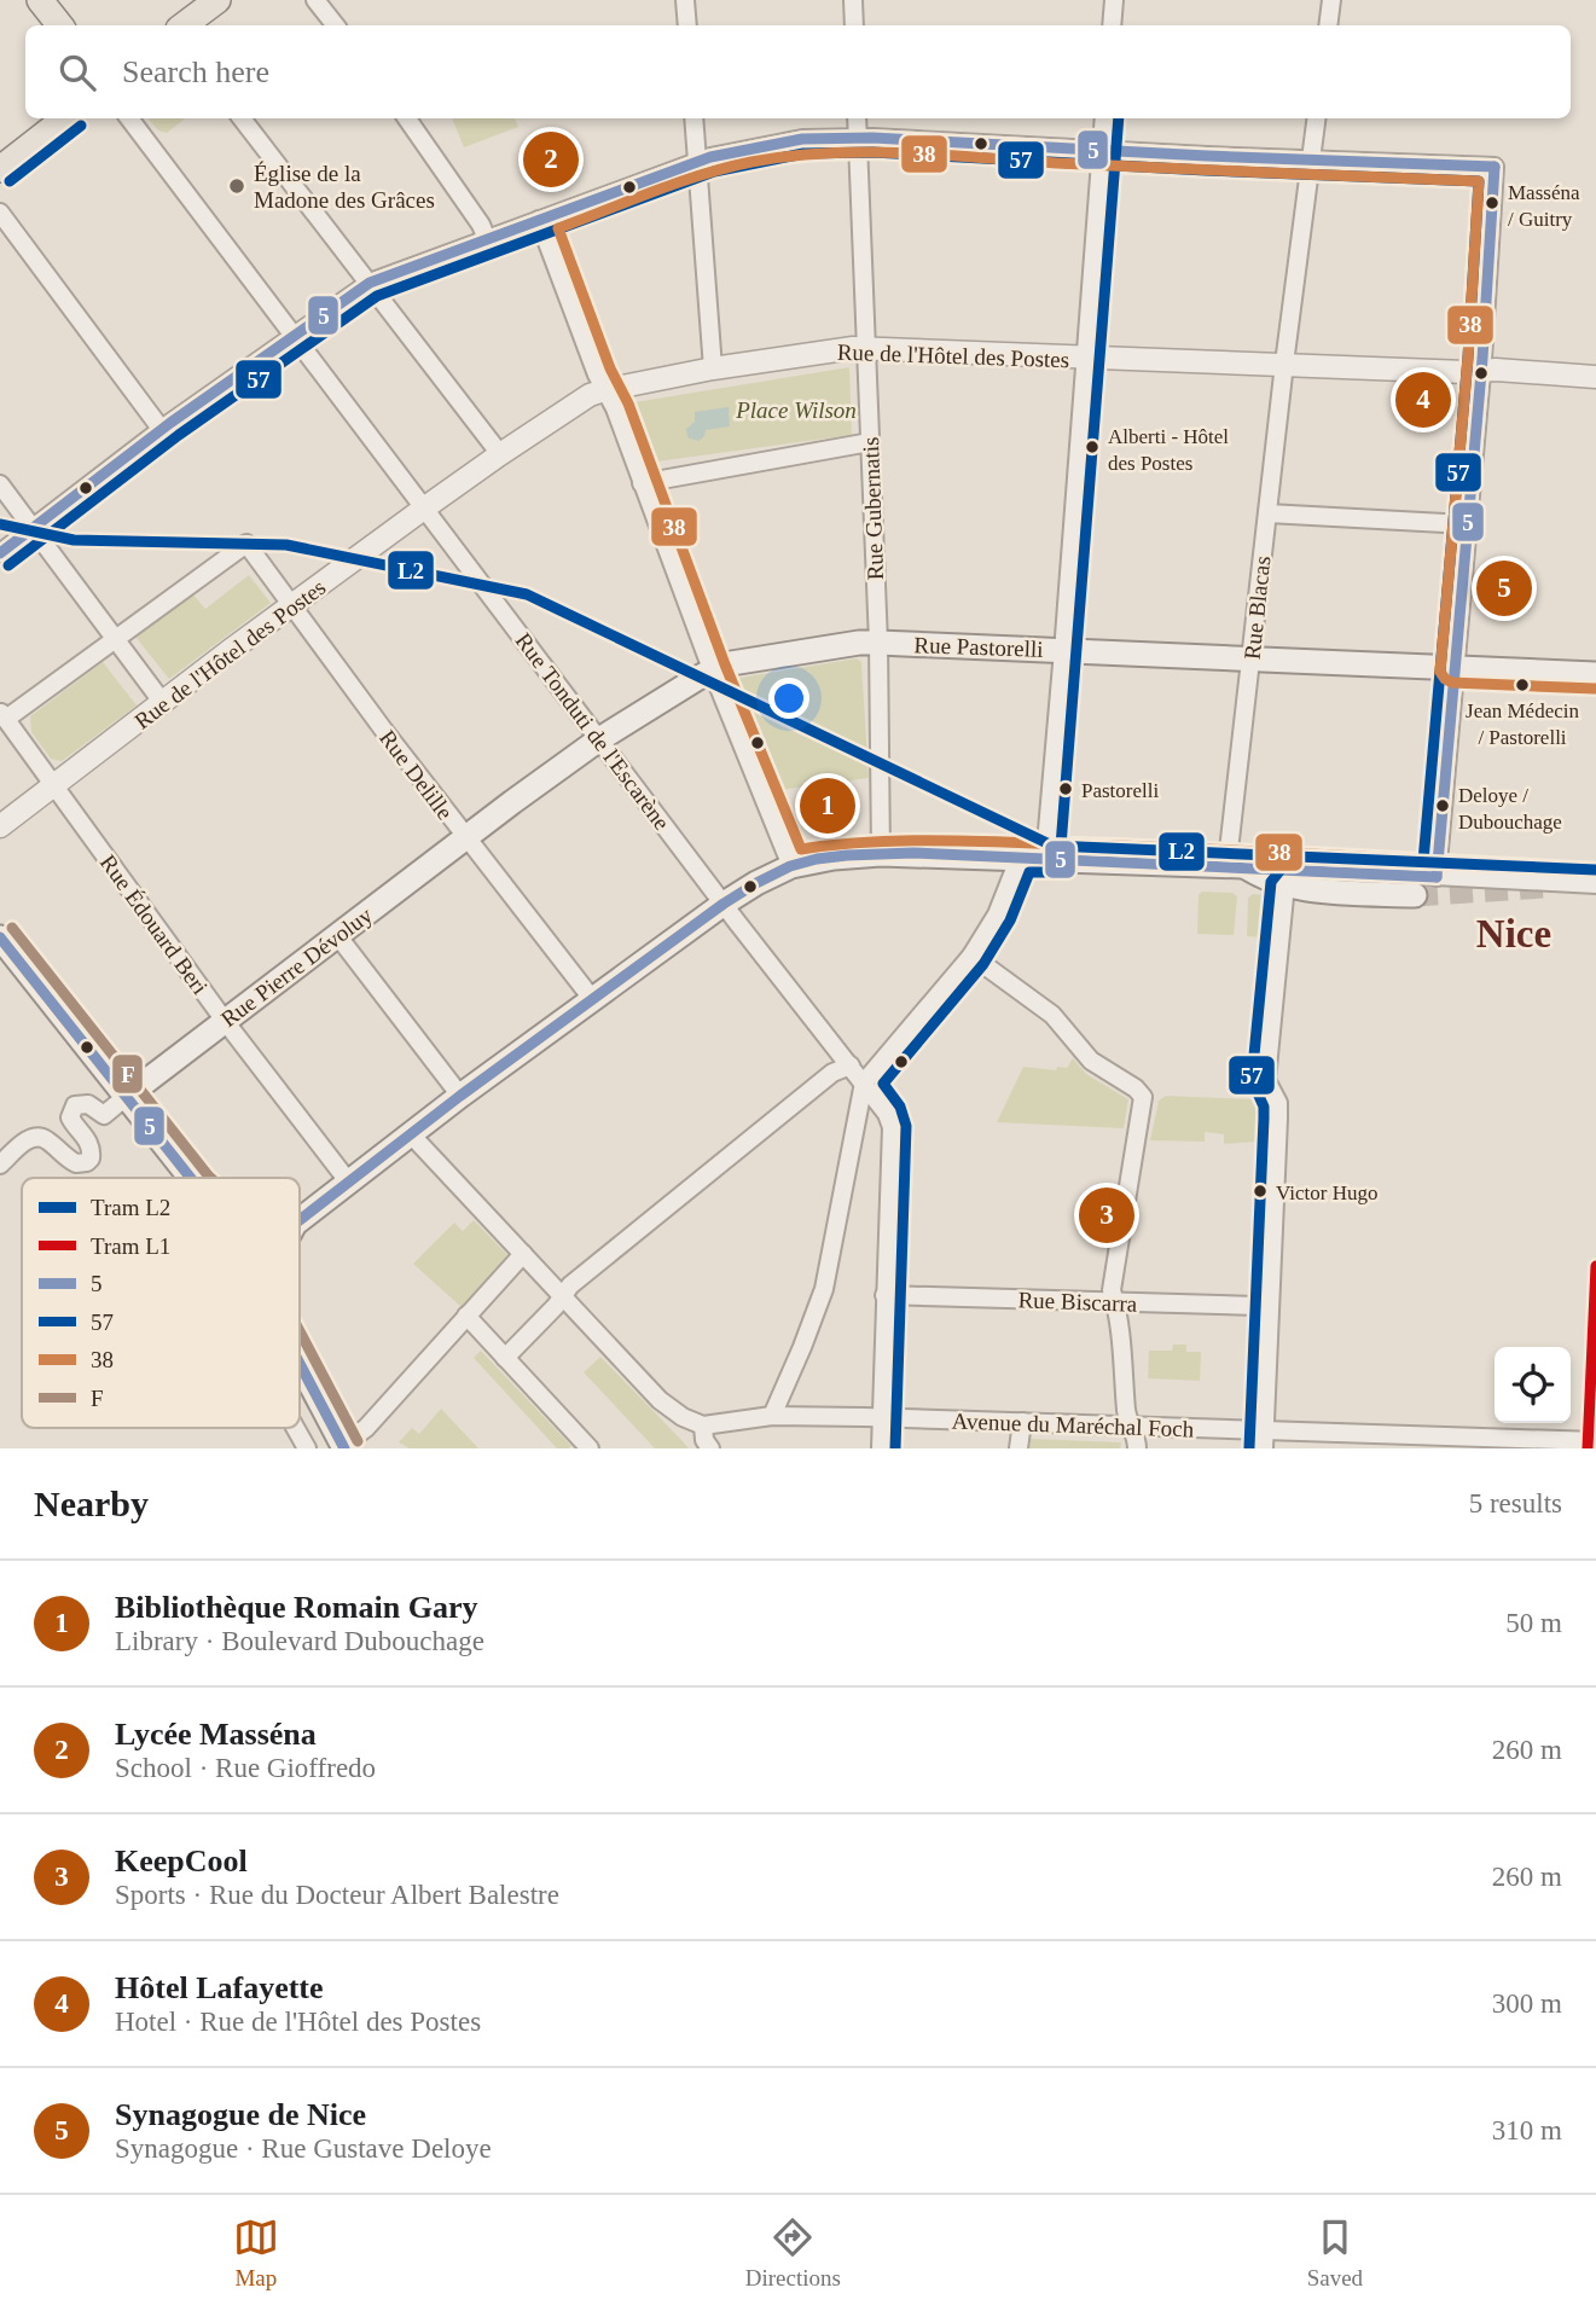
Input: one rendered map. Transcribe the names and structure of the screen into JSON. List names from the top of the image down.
{
  "streets": {
    "main road": ["Rue Pastorelli", "Rue Pierre Dévoluy"],
    "street": [
      "Rue de l'Hôtel des Postes",
      "Rue Gubernatis",
      "Rue Blacas",
      "Rue Tonduti de l'Escarène",
      "Rue Delille",
      "Rue Édouard Beri",
      "Rue Biscarra",
      "Avenue du Maréchal Foch"
    ]
  },
  "crossings": [
    ["Rue de l'Hôtel des Postes", "Rue Gubernatis"],
    ["Rue de l'Hôtel des Postes", "Rue Blacas"],
    ["Rue de l'Hôtel des Postes", "Rue Tonduti de l'Escarène"],
    ["Rue de l'Hôtel des Postes", "Rue Delille"],
    ["Rue de l'Hôtel des Postes", "Rue Édouard Beri"],
    ["Rue Gubernatis", "Rue Pastorelli"],
    ["Rue Blacas", "Rue Pastorelli"],
    ["Rue Pastorelli", "Rue Tonduti de l'Escarène"],
    ["Rue Pastorelli", "Rue Delille"],
    ["Rue Pastorelli", "Rue Pierre Dévoluy"],
    ["Rue Tonduti de l'Escarène", "Rue Biscarra"],
    ["Rue Delille", "Rue Pierre Dévoluy"],
    ["Rue Édouard Beri", "Rue Pierre Dévoluy"]
  ],
  "districts": ["Nice"],
  "parks": ["Place Wilson"],
  "places": [
    "Église de la Madone des Grâces",
    "Masséna / Guitry",
    "Alberti - Hôtel des Postes",
    "Jean Médecin / Pastorelli",
    "Pastorelli",
    "Deloye / Dubouchage",
    "Victor Hugo"
  ],
  "lines": [
    "transit line 57",
    "transit line 5",
    "transit line 38",
    "tram line L2",
    "transit line F",
    "tram line L1"
  ],
  "legend": [
    "Tram L2",
    "Tram L1",
    "5",
    "57",
    "38",
    "F"
  ],
  "page": {
    "search": "Search here",
    "pins": [
      "2",
      "4",
      "5",
      "1",
      "3"
    ],
    "heading": ["Nearby", "5 results"],
    "list": [
      {
        "mark": "1",
        "name": "Bibliothèque Romain Gary",
        "note": "Library · Boulevard Dubouchage",
        "value": "50 m"
      },
      {
        "mark": "2",
        "name": "Lycée Masséna",
        "note": "School · Rue Gioffredo",
        "value": "260 m"
      },
      {
        "mark": "3",
        "name": "KeepCool",
        "note": "Sports · Rue du Docteur Albert Balestre",
        "value": "260 m"
      },
      {
        "mark": "4",
        "name": "Hôtel Lafayette",
        "note": "Hotel · Rue de l'Hôtel des Postes",
        "value": "300 m"
      },
      {
        "mark": "5",
        "name": "Synagogue de Nice",
        "note": "Synagogue · Rue Gustave Deloye",
        "value": "310 m"
      }
    ],
    "nav": ["Map", "Directions", "Saved"]
  }
}
